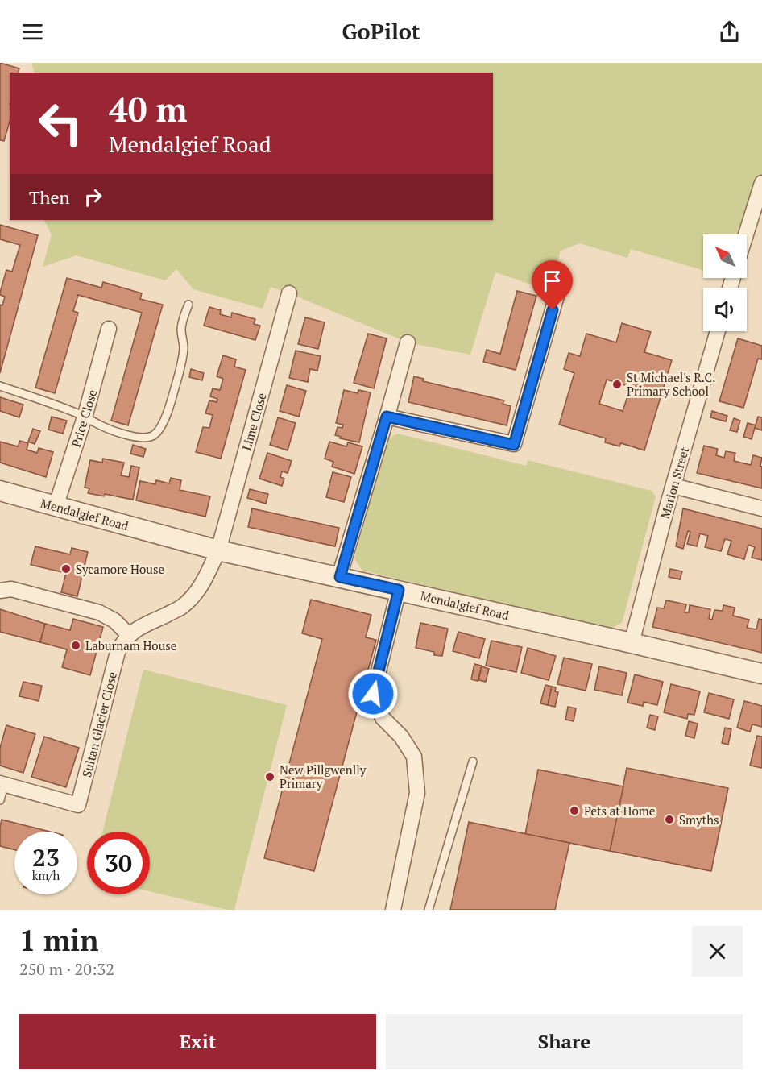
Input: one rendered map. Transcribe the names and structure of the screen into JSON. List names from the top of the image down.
{
  "streets": {
    "street": [
      "Price Close",
      "Lime Close",
      "Marion Street",
      "Mendalgief Road",
      "Sultan Glacier Close"
    ]
  },
  "crossings": [
    ["Price Close", "Mendalgief Road"],
    ["Lime Close", "Mendalgief Road"],
    ["Lime Close", "Sultan Glacier Close"],
    ["Marion Street", "Mendalgief Road"],
    ["Mendalgief Road", "Sultan Glacier Close"]
  ],
  "places": [
    "St Michael's R.C. Primary School",
    "Sycamore House",
    "Laburnam House",
    "New Pillgwenlly Primary",
    "Pets at Home",
    "Smyths"
  ],
  "north": "top left",
  "page": {
    "header": "GoPilot",
    "turn": ["40 m", "Mendalgief Road"],
    "then": "Then",
    "speed": "23 km/h",
    "limit": "30",
    "heading": ["1 min", "250 m · 20:32"],
    "buttons": ["Exit", "Share"]
  }
}
